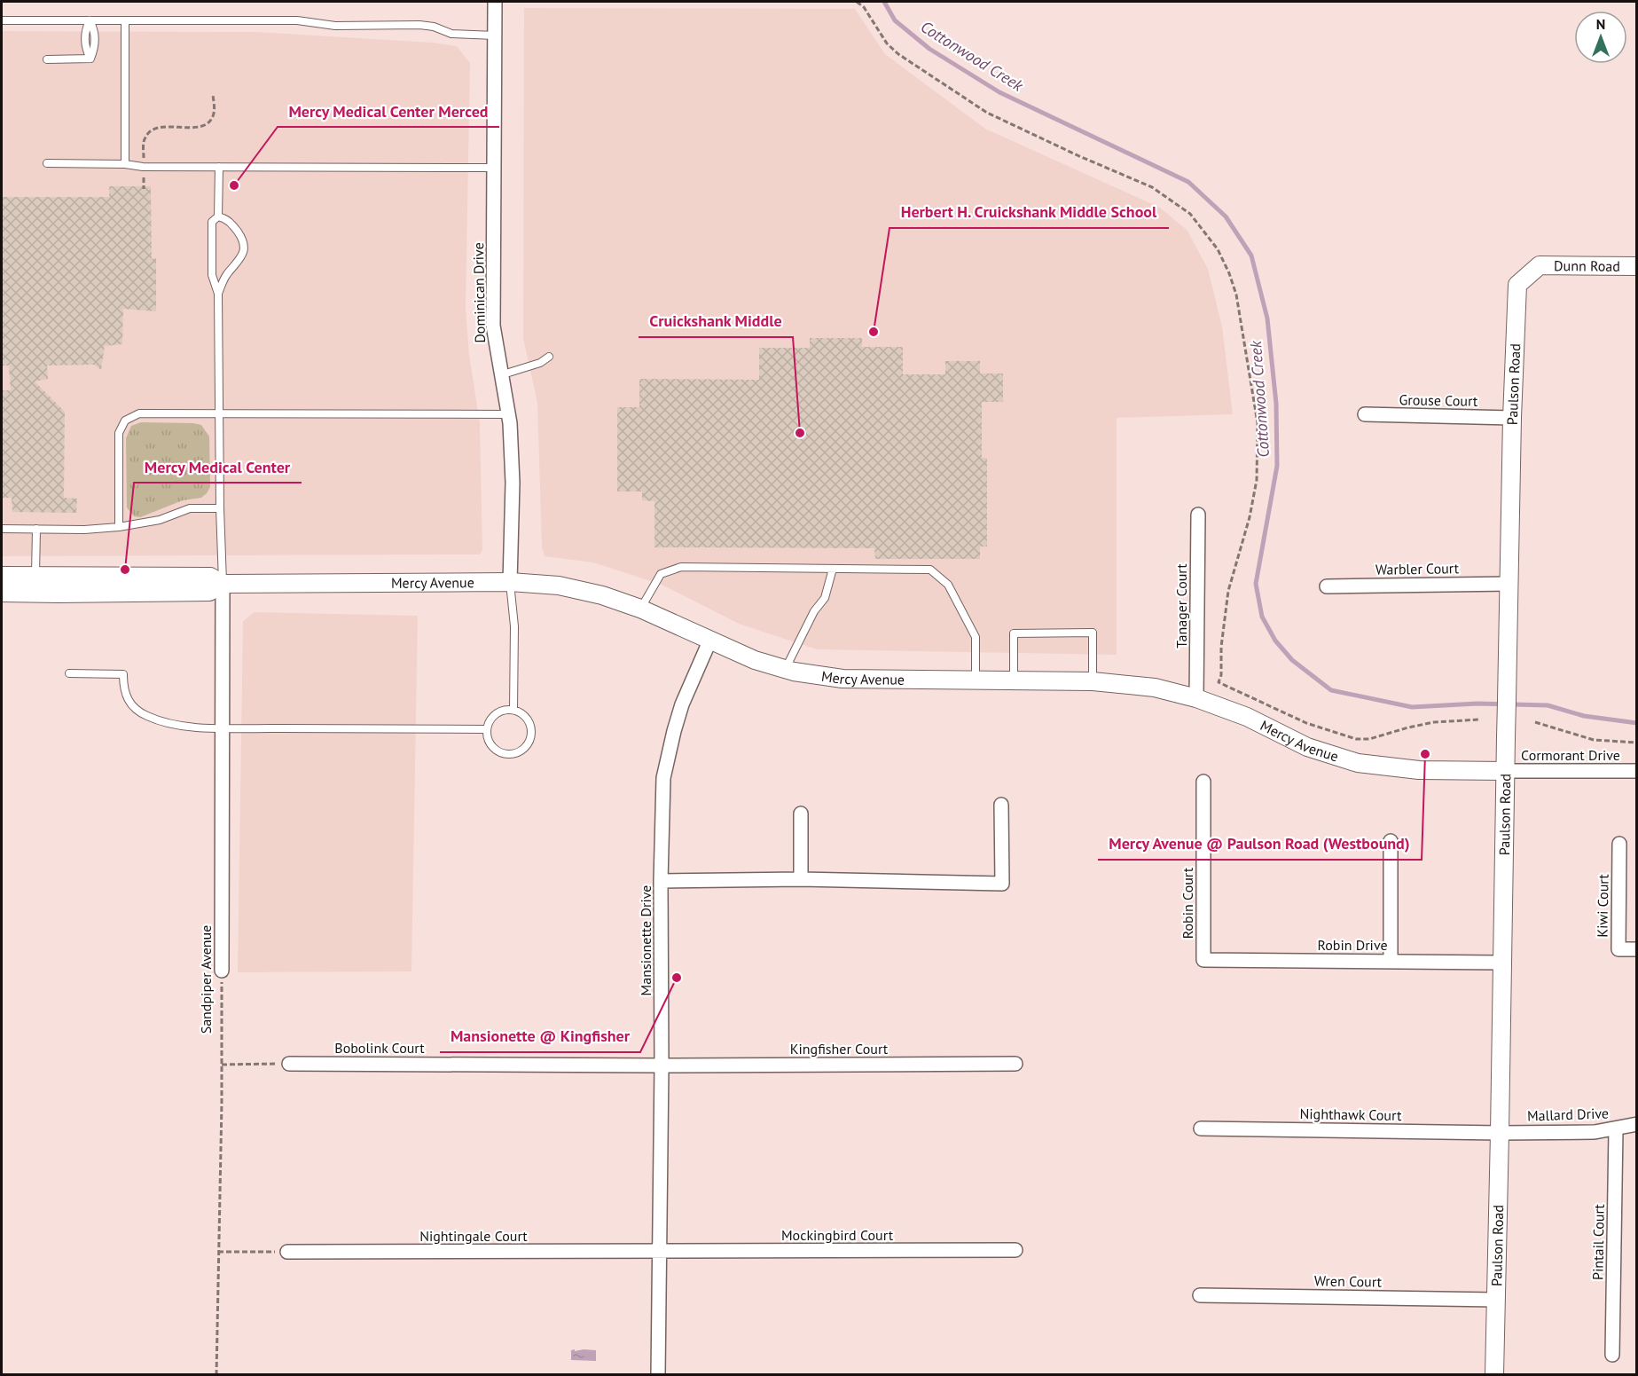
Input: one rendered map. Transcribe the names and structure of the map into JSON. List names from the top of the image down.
{
  "streets": {
    "street": [
      "Dunn Road",
      "Dominican Drive",
      "Paulson Road",
      "Grouse Court",
      "Warbler Court",
      "Mercy Avenue",
      "Tanager Court",
      "Cormorant Drive",
      "Robin Court",
      "Kiwi Court",
      "Mansionette Drive",
      "Robin Drive",
      "Sandpiper Avenue",
      "Bobolink Court",
      "Kingfisher Court",
      "Nighthawk Court",
      "Mallard Drive",
      "Mockingbird Court",
      "Nightingale Court",
      "Pintail Court",
      "Wren Court"
    ]
  },
  "crossings": [
    ["Dunn Road", "Paulson Road"],
    ["Dominican Drive", "Mercy Avenue"],
    ["Paulson Road", "Grouse Court"],
    ["Paulson Road", "Warbler Court"],
    ["Paulson Road", "Mercy Avenue"],
    ["Paulson Road", "Cormorant Drive"],
    ["Paulson Road", "Robin Drive"],
    ["Paulson Road", "Nighthawk Court"],
    ["Paulson Road", "Mallard Drive"],
    ["Paulson Road", "Wren Court"],
    ["Mercy Avenue", "Tanager Court"],
    ["Mercy Avenue", "Cormorant Drive"],
    ["Mercy Avenue", "Mansionette Drive"],
    ["Mercy Avenue", "Sandpiper Avenue"],
    ["Robin Court", "Robin Drive"],
    ["Mansionette Drive", "Bobolink Court"],
    ["Mansionette Drive", "Kingfisher Court"],
    ["Mansionette Drive", "Mockingbird Court"],
    ["Mansionette Drive", "Nightingale Court"],
    ["Bobolink Court", "Kingfisher Court"],
    ["Nighthawk Court", "Mallard Drive"],
    ["Mallard Drive", "Pintail Court"],
    ["Mockingbird Court", "Nightingale Court"]
  ],
  "water": ["Cottonwood Creek"],
  "places": [
    "Mercy Medical Center Merced",
    "Herbert H. Cruickshank Middle School",
    "Cruickshank Middle",
    "Mercy Medical Center",
    "Mercy Avenue @ Paulson Road (Westbound)",
    "Mansionette @ Kingfisher"
  ],
  "north": "top"
}
